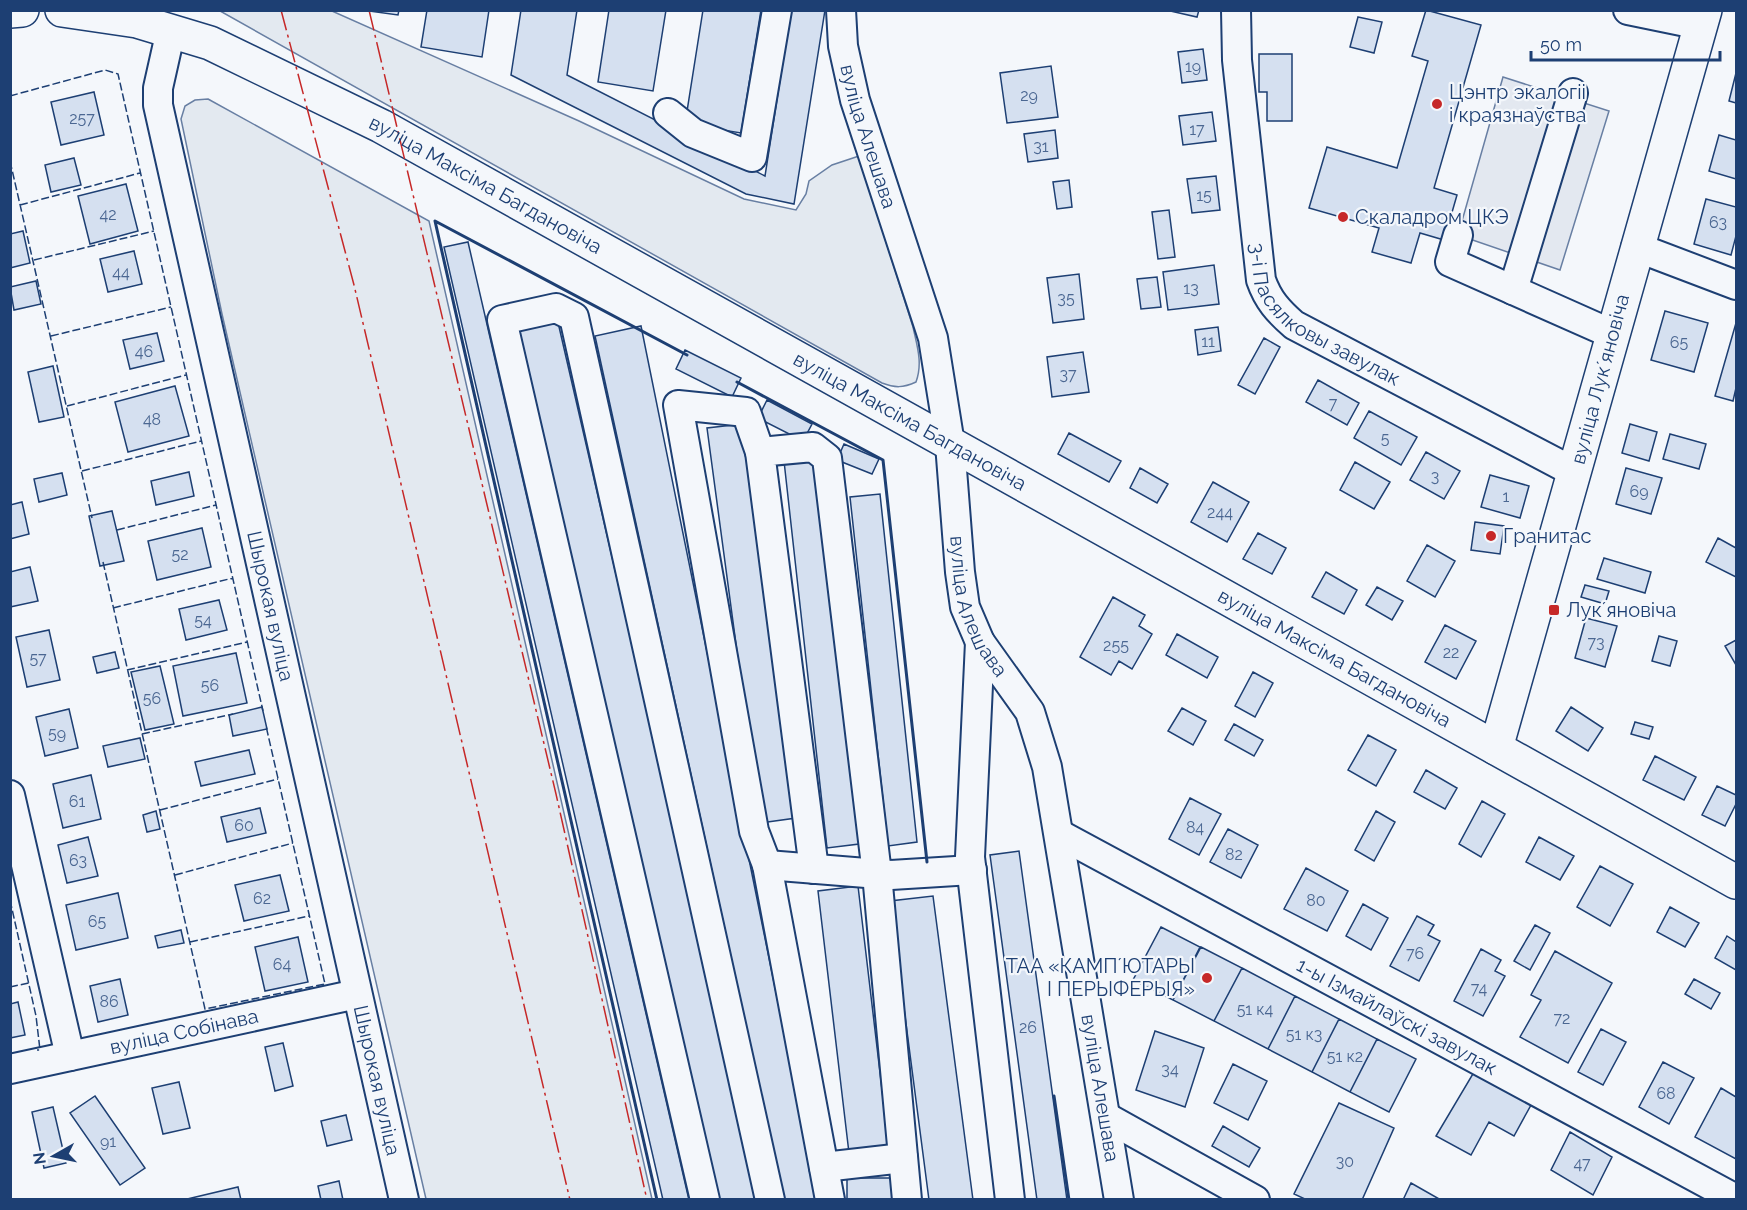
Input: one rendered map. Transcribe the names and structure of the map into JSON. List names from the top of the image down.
{
  "streets": {
    "main road": ["вуліца Максіма Багдановіча", "вуліца Лукʼяновіча"],
    "street": [
      "вуліца Алешава",
      "3-і Пасялковы завулак",
      "Шырокая вуліца",
      "1-ы Ізмайлаўскі завулак",
      "вуліца Собінава"
    ]
  },
  "crossings": [
    ["вуліца Алешава", "вуліца Максіма Багдановіча"],
    ["вуліца Алешава", "1-ы Ізмайлаўскі завулак"],
    ["вуліца Максіма Багдановіча", "вуліца Лукʼяновіча"],
    ["вуліца Максіма Багдановіча", "Шырокая вуліца"],
    ["3-і Пасялковы завулак", "вуліца Лукʼяновіча"],
    ["Шырокая вуліца", "вуліца Собінава"]
  ],
  "places": {
    "other": [
      "Цэнтр экалогіі і краязнаўства",
      "Скаладром ЦКЭ",
      "Гранитас",
      "ТАА «КАМПʼЮТАРЫ I ПЕРЫФЕРЫЯ»"
    ],
    "transit": ["Лукʼяновіча"]
  },
  "house_numbers": [
    "19",
    "29",
    "257",
    "17",
    "31",
    "15",
    "42",
    "63",
    "44",
    "13",
    "35",
    "11",
    "65",
    "46",
    "37",
    "7",
    "48",
    "5",
    "3",
    "69",
    "1",
    "244",
    "52",
    "54",
    "73",
    "255",
    "22",
    "57",
    "56",
    "56",
    "59",
    "61",
    "60",
    "84",
    "82",
    "63",
    "62",
    "80",
    "65",
    "76",
    "64",
    "74",
    "86",
    "51 к4",
    "72",
    "26",
    "51 к3",
    "51 к2",
    "34",
    "68",
    "91",
    "30",
    "47"
  ],
  "scale_bar": "50 m",
  "north": "left"
}
